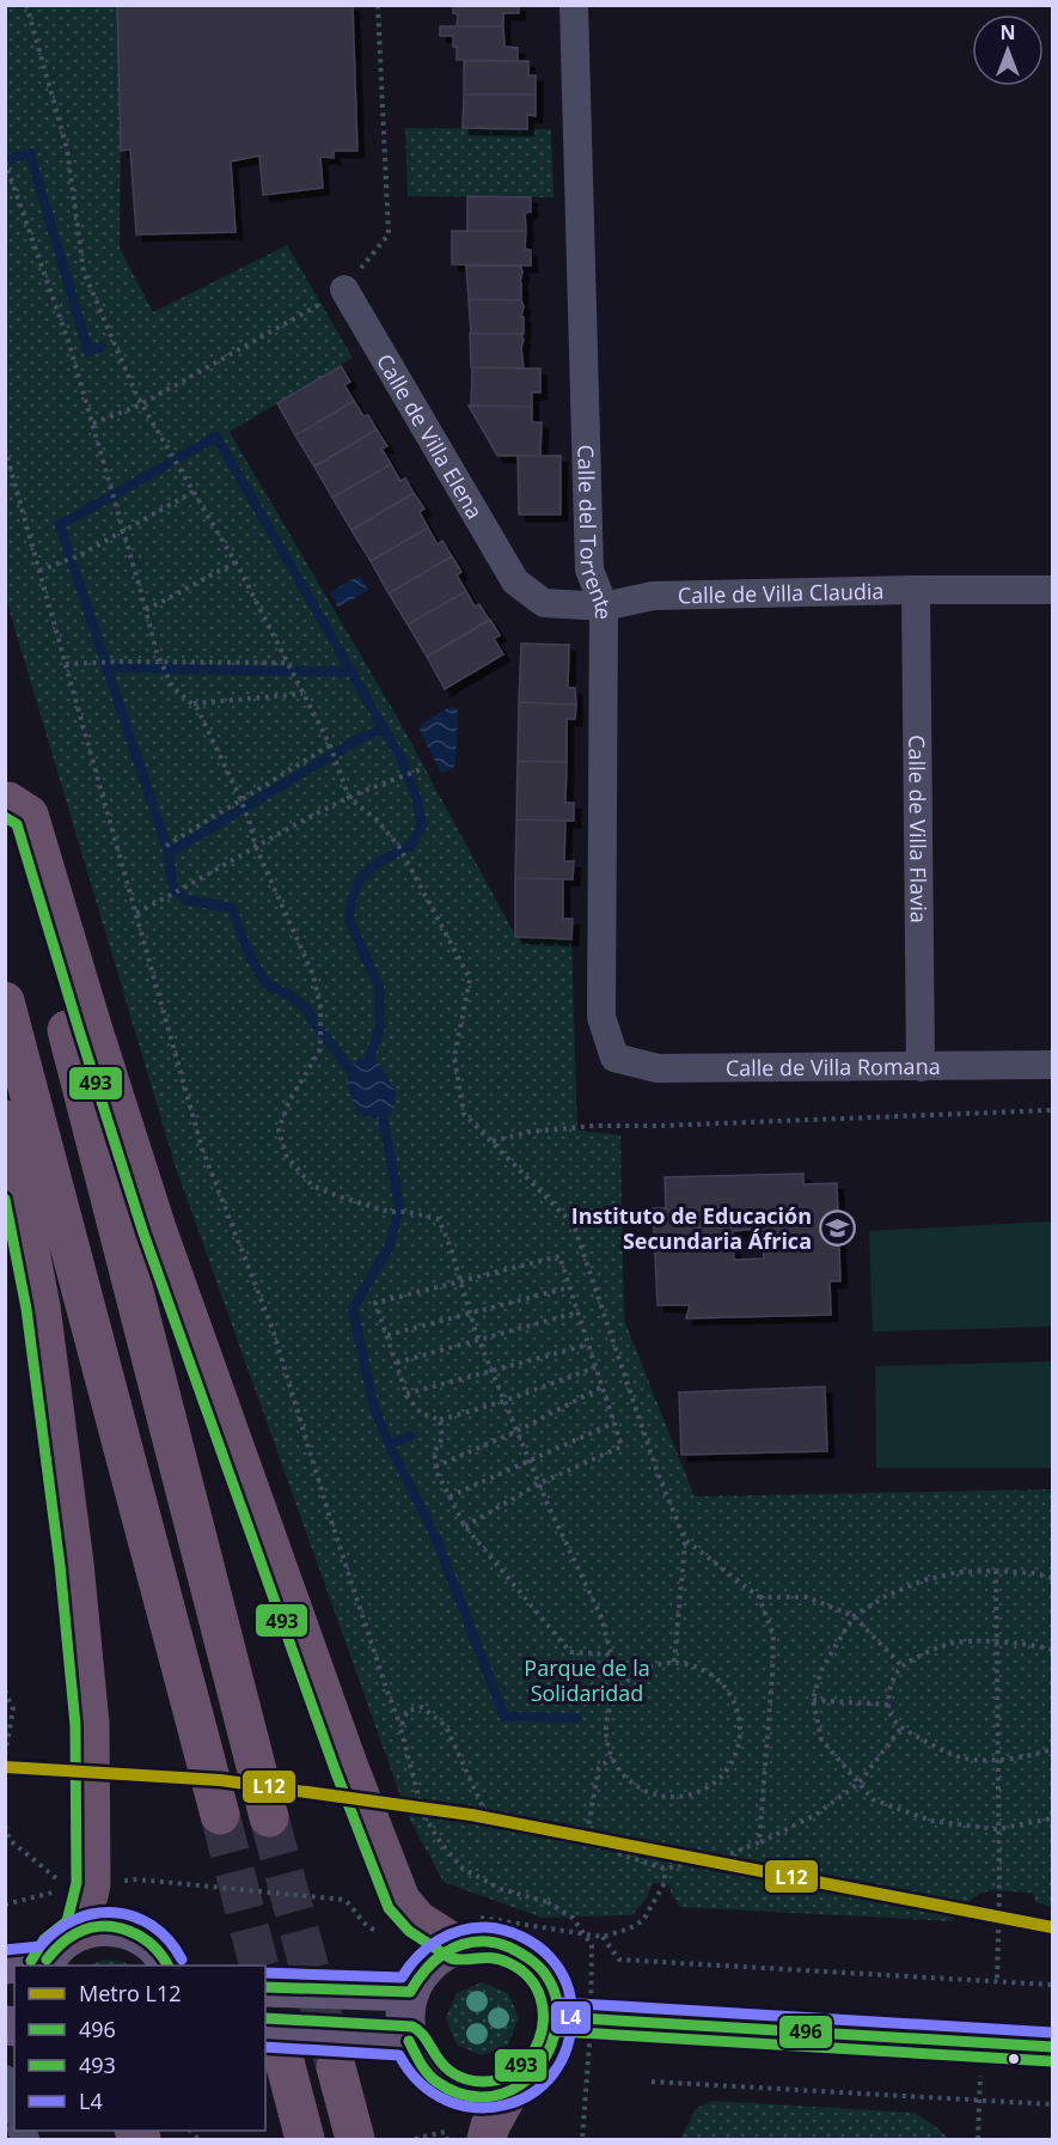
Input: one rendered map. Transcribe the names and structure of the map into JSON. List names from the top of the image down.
{
  "streets": {
    "street": [
      "Calle de Villa Elena",
      "Calle del Torrente",
      "Calle de Villa Claudia",
      "Calle de Villa Flavia",
      "Calle de Villa Romana"
    ]
  },
  "crossings": [
    ["Calle de Villa Elena", "Calle de Villa Claudia"],
    ["Calle del Torrente", "Calle de Villa Claudia"],
    ["Calle del Torrente", "Calle de Villa Romana"],
    ["Calle de Villa Claudia", "Calle de Villa Flavia"],
    ["Calle de Villa Flavia", "Calle de Villa Romana"]
  ],
  "parks": ["Parque de la Solidaridad"],
  "places": {
    "school or university": ["Instituto de Educación Secundaria África"]
  },
  "lines": [
    "transit line 493",
    "metro line L12",
    "transit line L4",
    "transit line 496"
  ],
  "legend": [
    "Metro L12",
    "496",
    "493",
    "L4"
  ],
  "north": "top"
}
